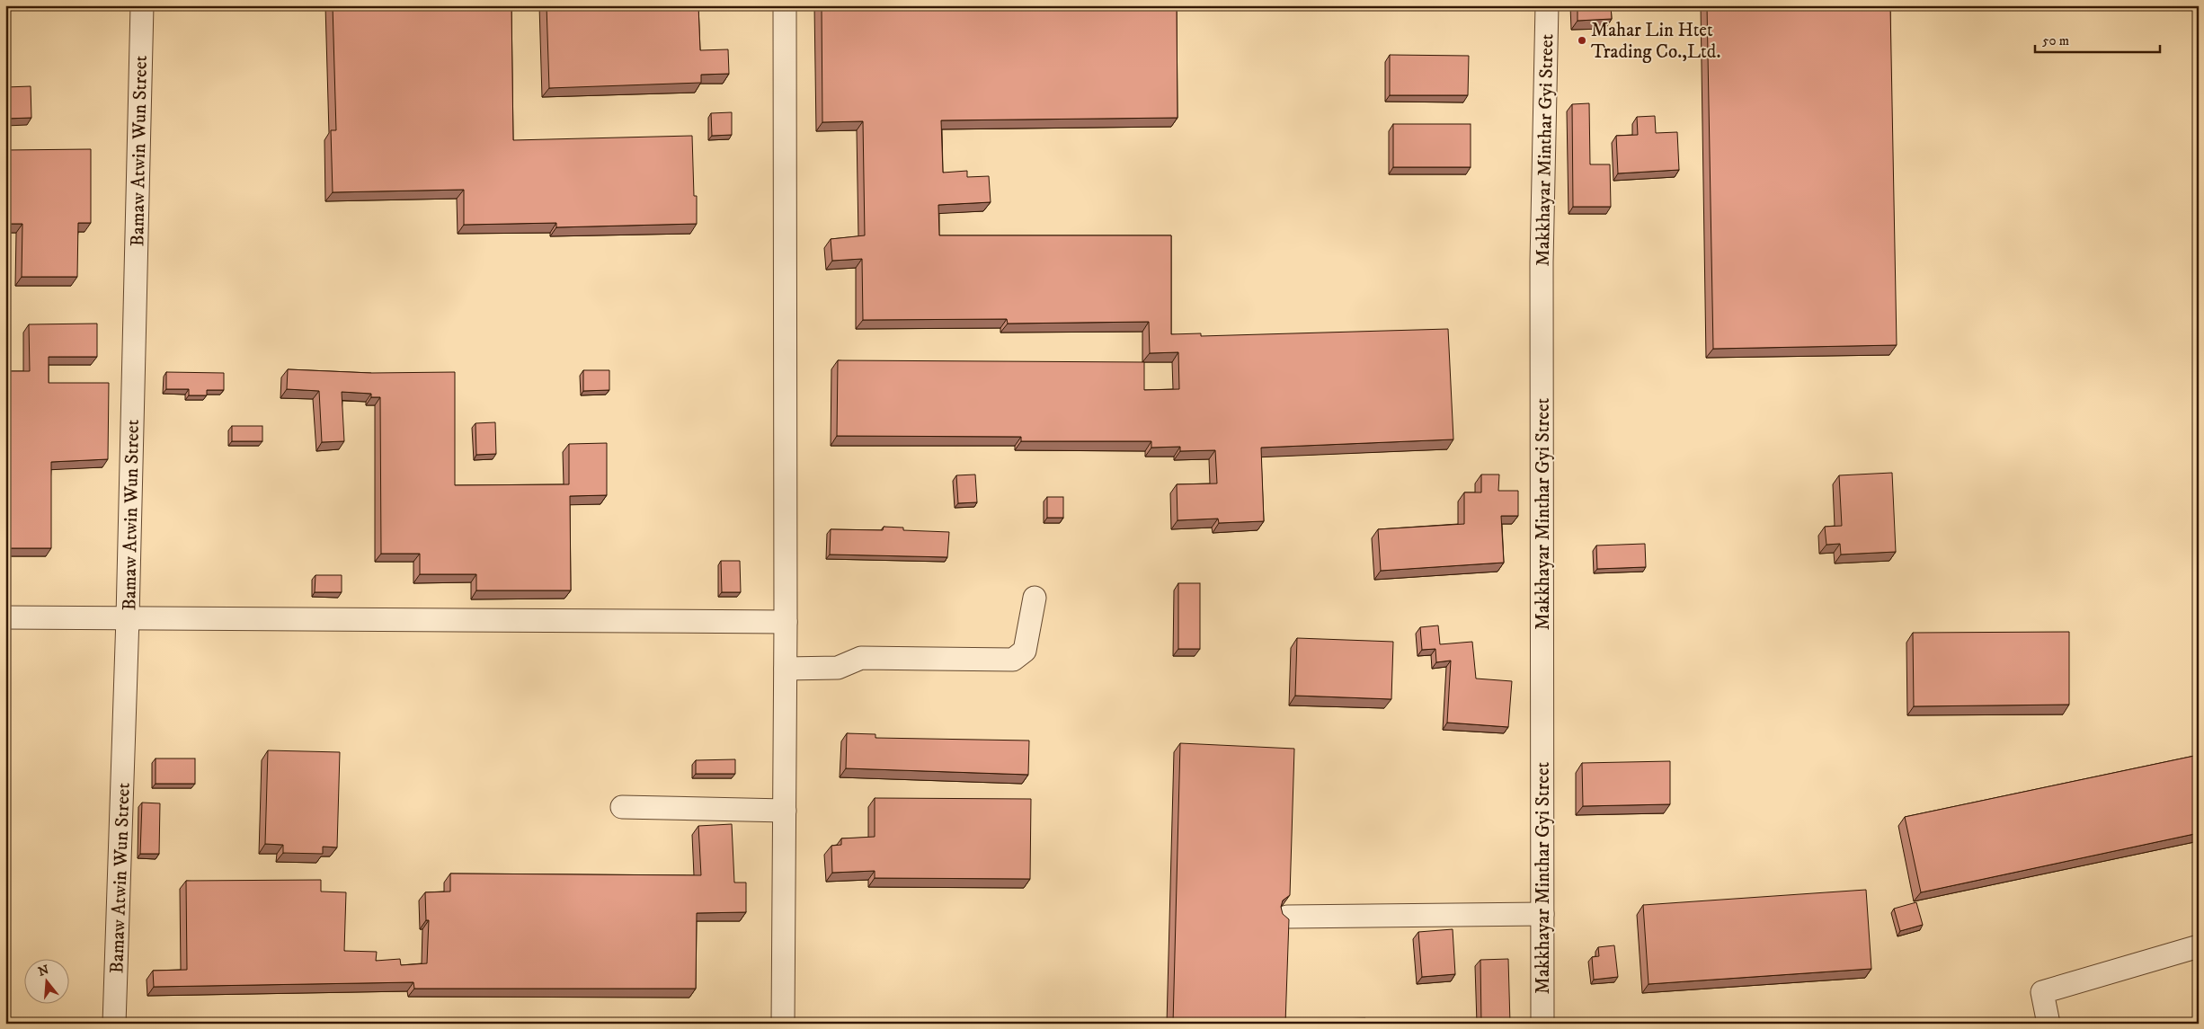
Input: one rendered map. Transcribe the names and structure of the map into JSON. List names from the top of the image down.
{
  "streets": {
    "street": ["Makkhayar Minthar Gyi Street", "Bamaw Atwin Wun Street"]
  },
  "places": ["Mahar Lin Htet Trading Co.,Ltd."],
  "scale_bar": "50 m",
  "north": "top"
}
